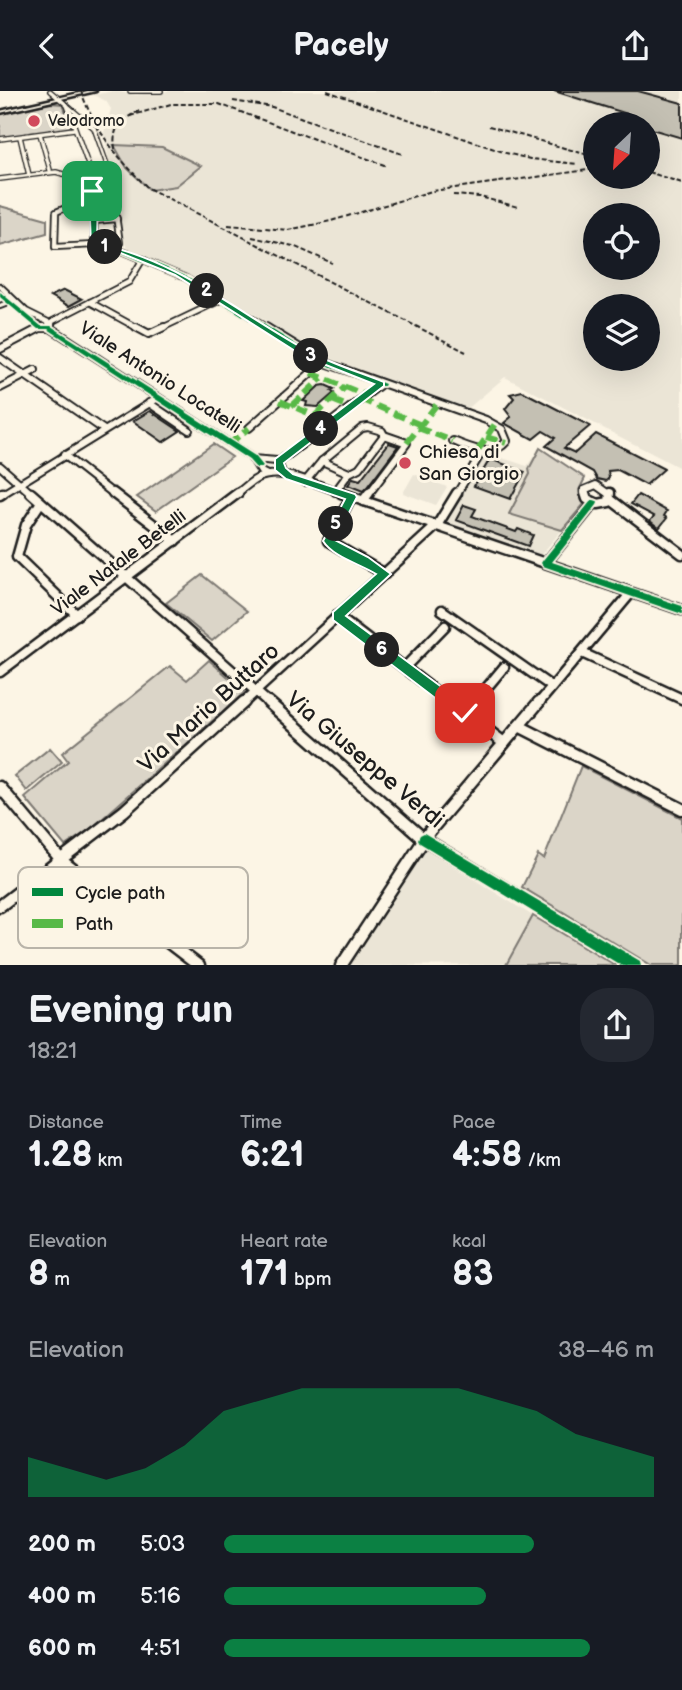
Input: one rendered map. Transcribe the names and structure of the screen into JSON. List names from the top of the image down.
{
  "streets": {
    "street": [
      "Viale Antonio Locatelli",
      "Viale Natale Betelli",
      "Via Mario Buttaro",
      "Via Giuseppe Verdi"
    ]
  },
  "crossings": [
    ["Viale Antonio Locatelli", "Viale Natale Betelli"],
    ["Viale Natale Betelli", "Via Giuseppe Verdi"],
    ["Via Mario Buttaro", "Via Giuseppe Verdi"]
  ],
  "places": ["Velodromo", "Chiesa di San Giorgio"],
  "legend": ["Cycle path", "Path"],
  "north": "bottom left",
  "page": {
    "header": "Pacely",
    "pins": [
      "1",
      "2",
      "3",
      "4",
      "5",
      "6"
    ],
    "heading": ["Evening run", "18:21"],
    "stats": [
      ["Distance", "1.28 km"],
      ["Time", "6:21"],
      ["Pace", "4:58 /km"],
      ["Elevation", "8 m"],
      ["Heart rate", "171 bpm"],
      ["kcal", "83"]
    ],
    "chart": ["Elevation", "38–46 m"],
    "list": [
      {
        "name": "200 m",
        "note": "5:03"
      },
      {
        "name": "400 m",
        "note": "5:16"
      },
      {
        "name": "600 m",
        "note": "4:51"
      }
    ]
  }
}
